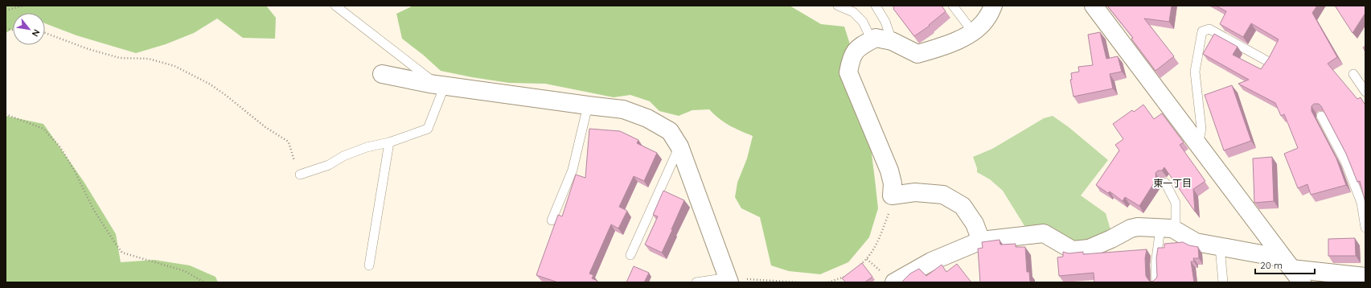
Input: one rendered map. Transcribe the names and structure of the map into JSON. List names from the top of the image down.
{
  "districts": ["東一丁目"],
  "scale_bar": "20 m",
  "north": "bottom right"
}
